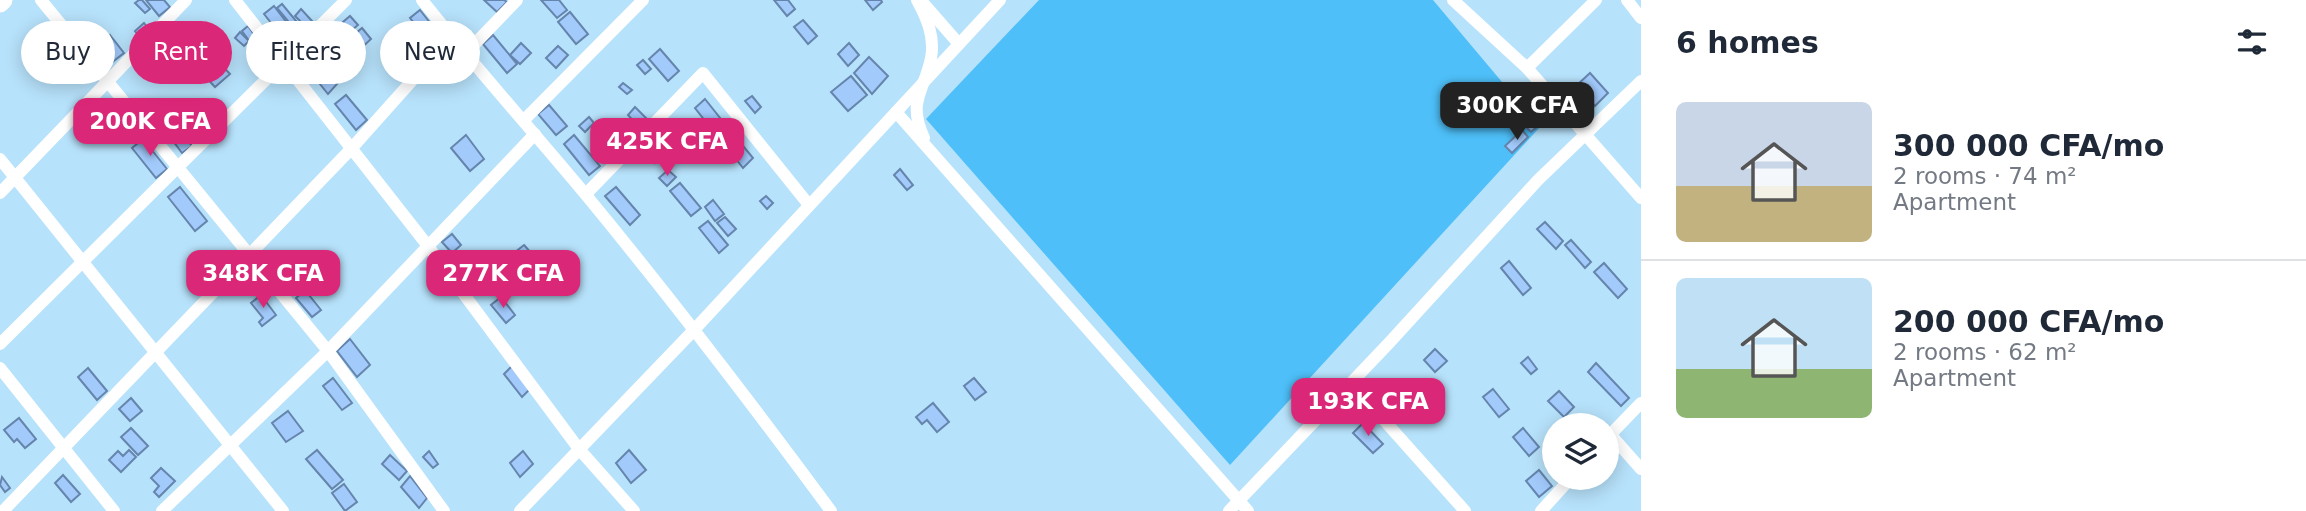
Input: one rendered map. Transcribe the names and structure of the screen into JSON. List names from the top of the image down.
{
  "page": {
    "heading": "6 homes",
    "chip": [
      "Buy",
      "Rent",
      "Filters",
      "New"
    ],
    "price": [
      "300K CFA",
      "200K CFA",
      "425K CFA",
      "348K CFA",
      "277K CFA",
      "193K CFA"
    ],
    "list": [
      {
        "name": "300 000 CFA/mo",
        "note": "2 rooms · 74 m² · Apartment"
      },
      {
        "name": "200 000 CFA/mo",
        "note": "2 rooms · 62 m² · Apartment"
      }
    ]
  }
}
